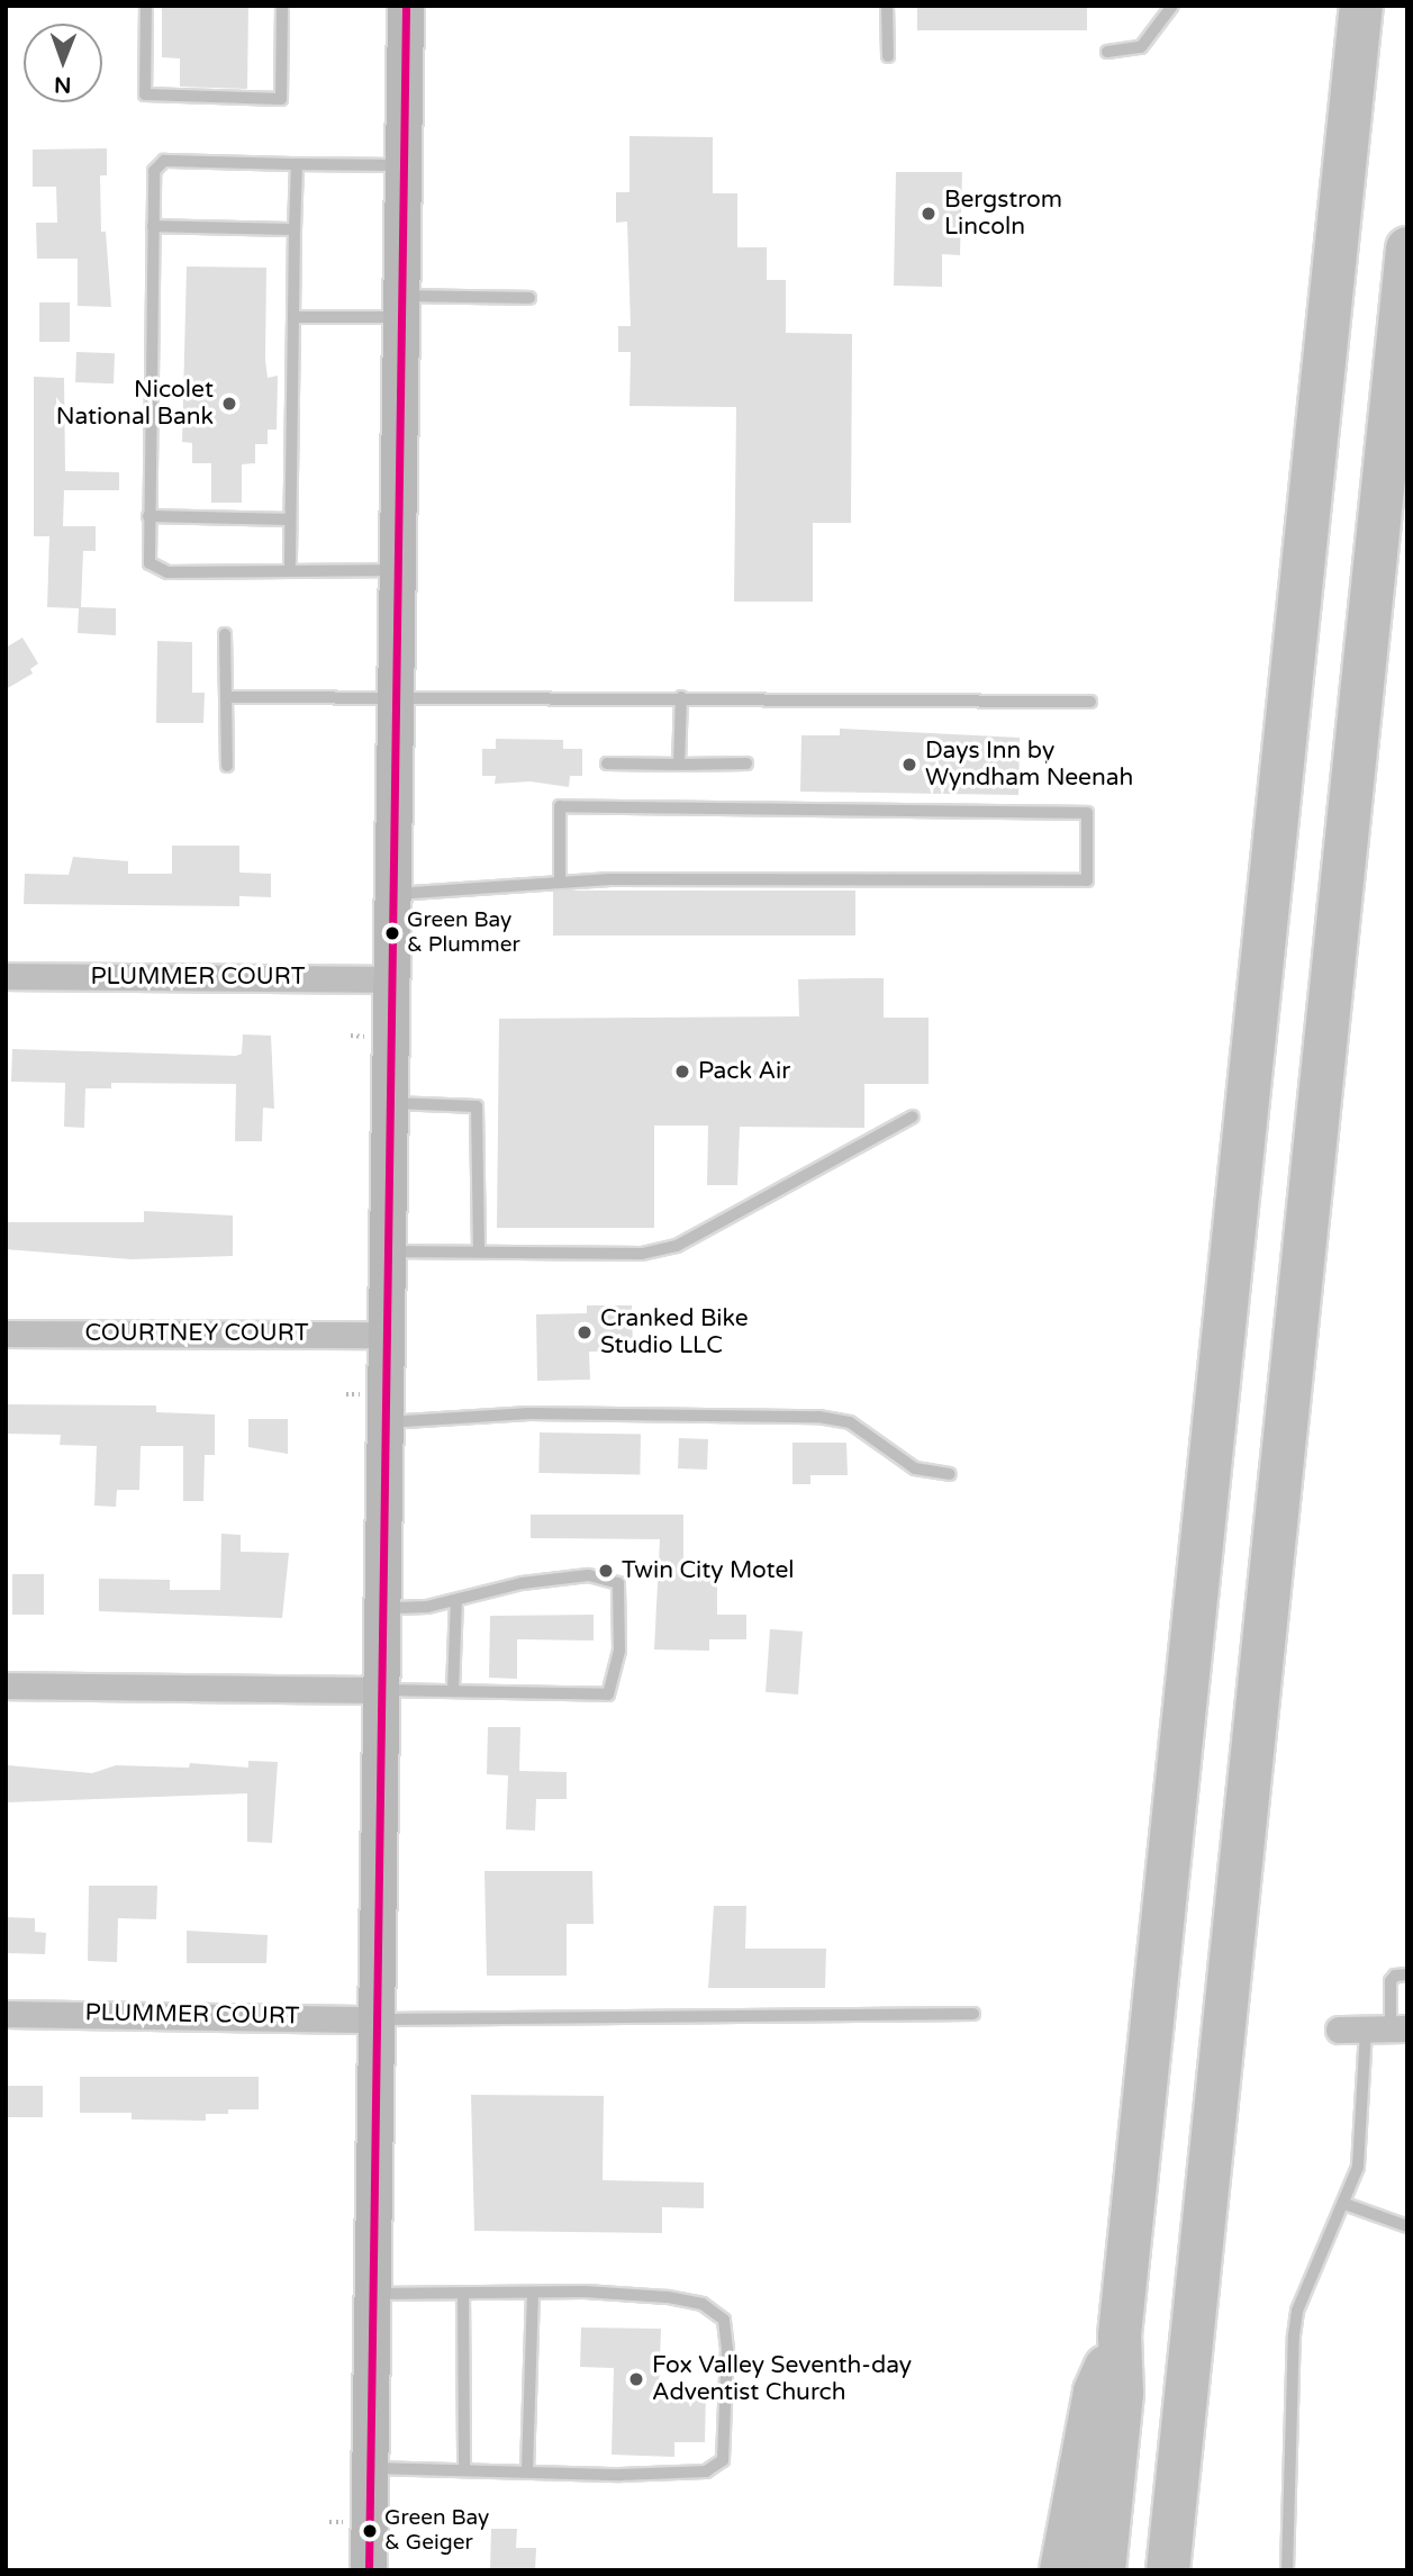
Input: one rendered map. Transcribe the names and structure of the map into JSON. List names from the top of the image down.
{
  "streets": {
    "street": ["PLUMMER COURT", "COURTNEY COURT"]
  },
  "places": [
    "Bergstrom Lincoln",
    "Nicolet National Bank",
    "Days Inn by Wyndham Neenah",
    "Green Bay & Plummer",
    "Pack Air",
    "Cranked Bike Studio LLC",
    "Twin City Motel",
    "Fox Valley Seventh-day Adventist Church",
    "Green Bay & Geiger"
  ],
  "north": "bottom"
}
